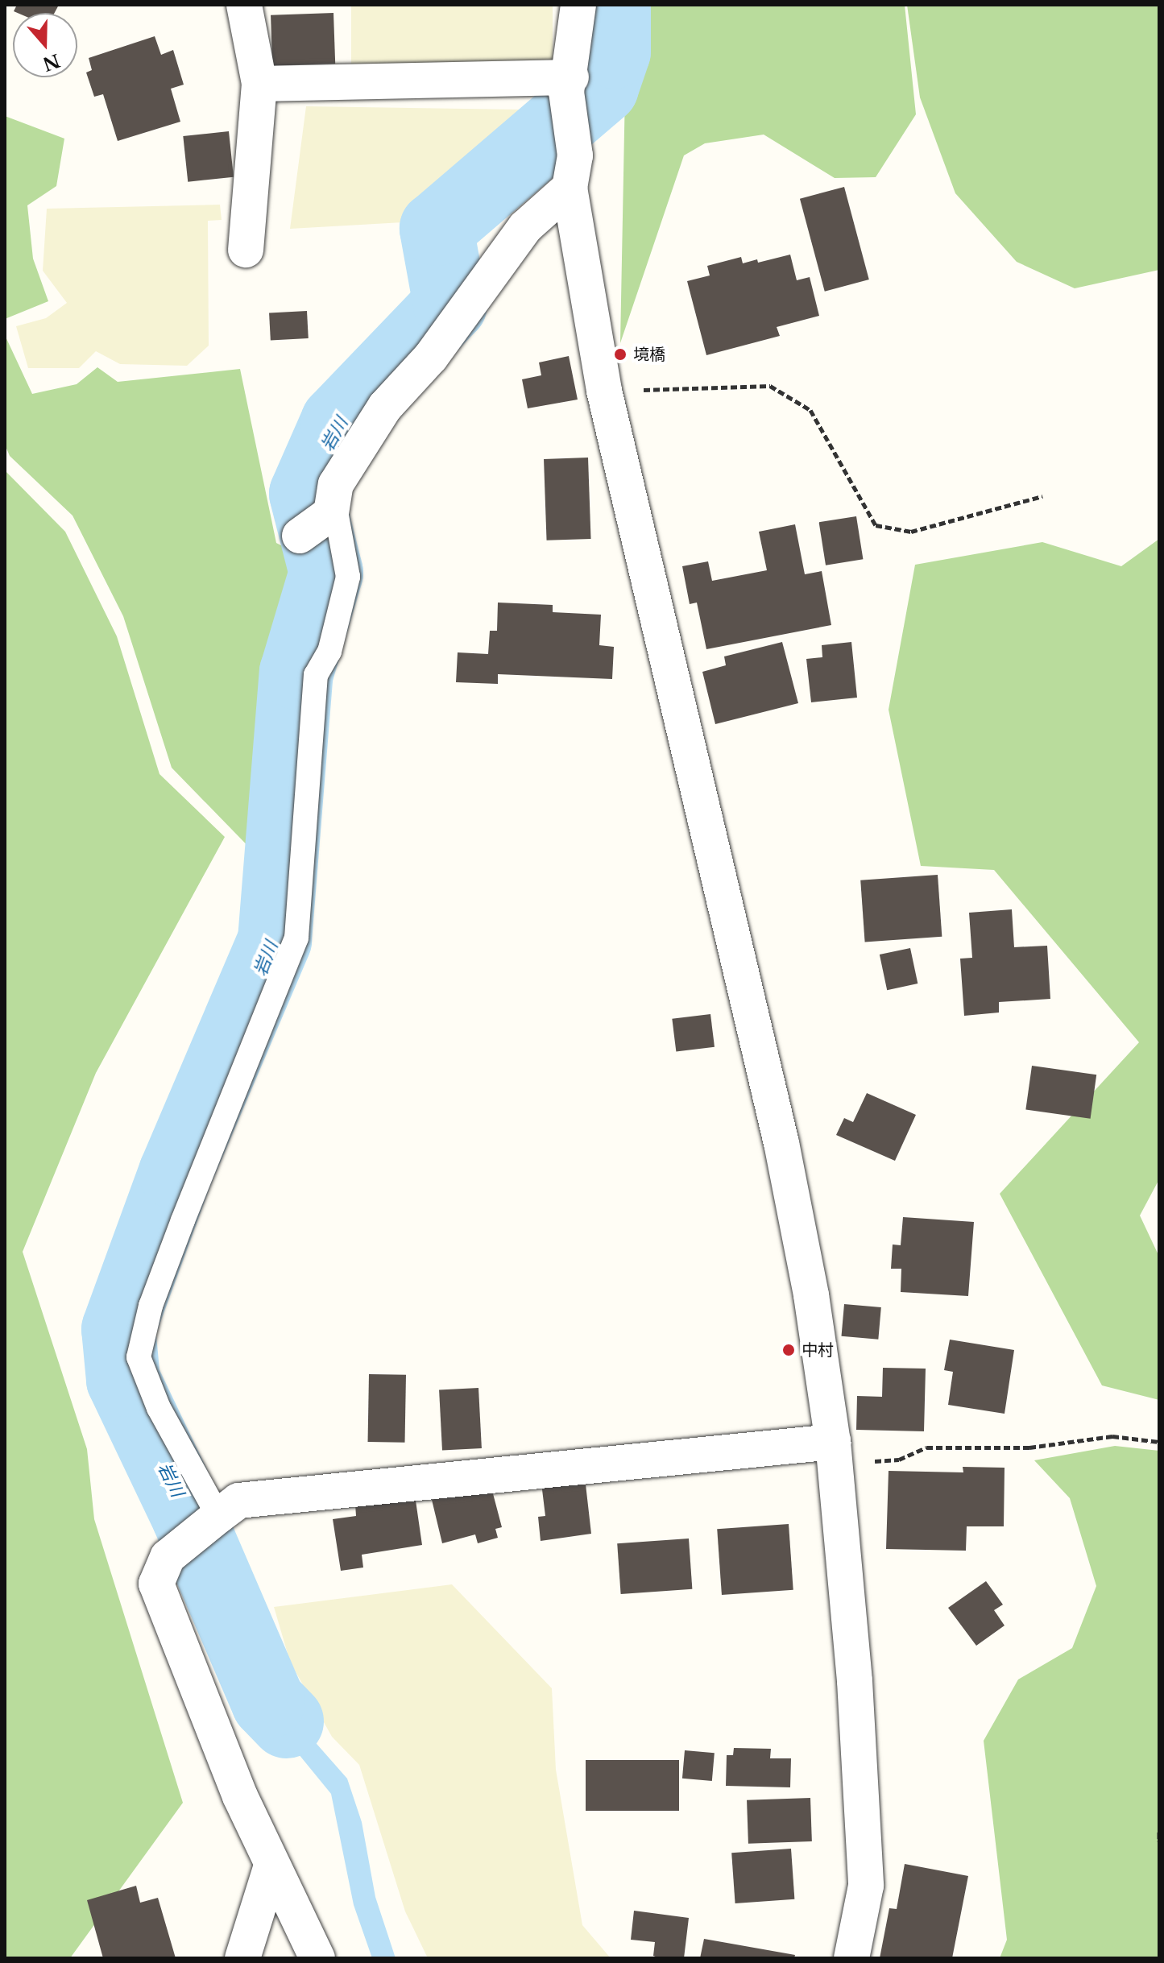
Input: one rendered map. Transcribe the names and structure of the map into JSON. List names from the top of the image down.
{
  "water": ["岩川"],
  "places": ["境橋", "中村"],
  "north": "bottom"
}
